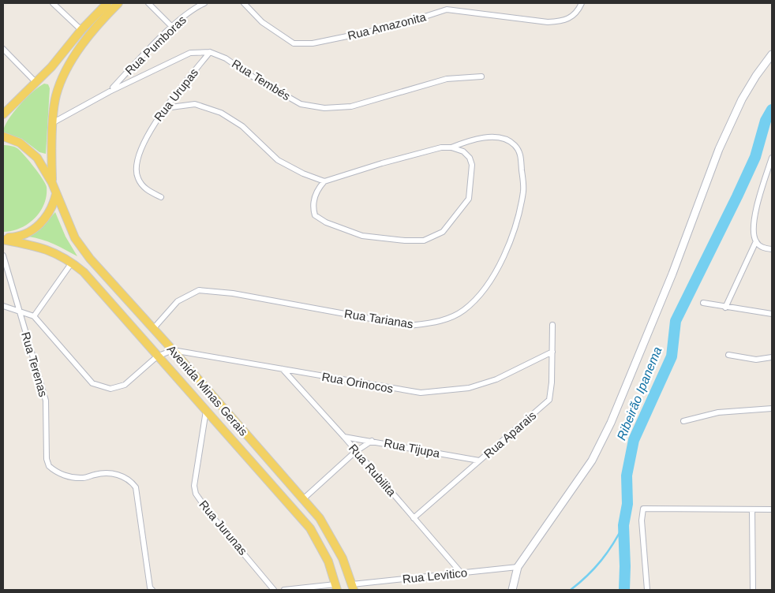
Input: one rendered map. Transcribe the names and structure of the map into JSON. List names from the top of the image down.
{
  "streets": {
    "main road": ["Avenida Minas Gerais"],
    "street": [
      "Rua Amazonita",
      "Rua Pumboras",
      "Rua Tembés",
      "Rua Urupas",
      "Rua Tarianas",
      "Rua Terenas",
      "Rua Orinocos",
      "Rua Aparais",
      "Rua Tijupa",
      "Rua Rubilita",
      "Rua Jurunas",
      "Rua Levitico"
    ]
  },
  "crossings": [
    ["Rua Pumboras", "Rua Tembés"],
    ["Rua Tembés", "Rua Urupas"],
    ["Rua Tarianas", "Avenida Minas Gerais"],
    ["Rua Orinocos", "Avenida Minas Gerais"],
    ["Rua Orinocos", "Rua Aparais"],
    ["Rua Orinocos", "Rua Rubilita"],
    ["Avenida Minas Gerais", "Rua Jurunas"],
    ["Avenida Minas Gerais", "Rua Levitico"],
    ["Rua Aparais", "Rua Tijupa"],
    ["Rua Aparais", "Rua Rubilita"],
    ["Rua Tijupa", "Rua Rubilita"],
    ["Rua Rubilita", "Rua Levitico"]
  ],
  "water": ["Ribeirão Ipanema"]
}
